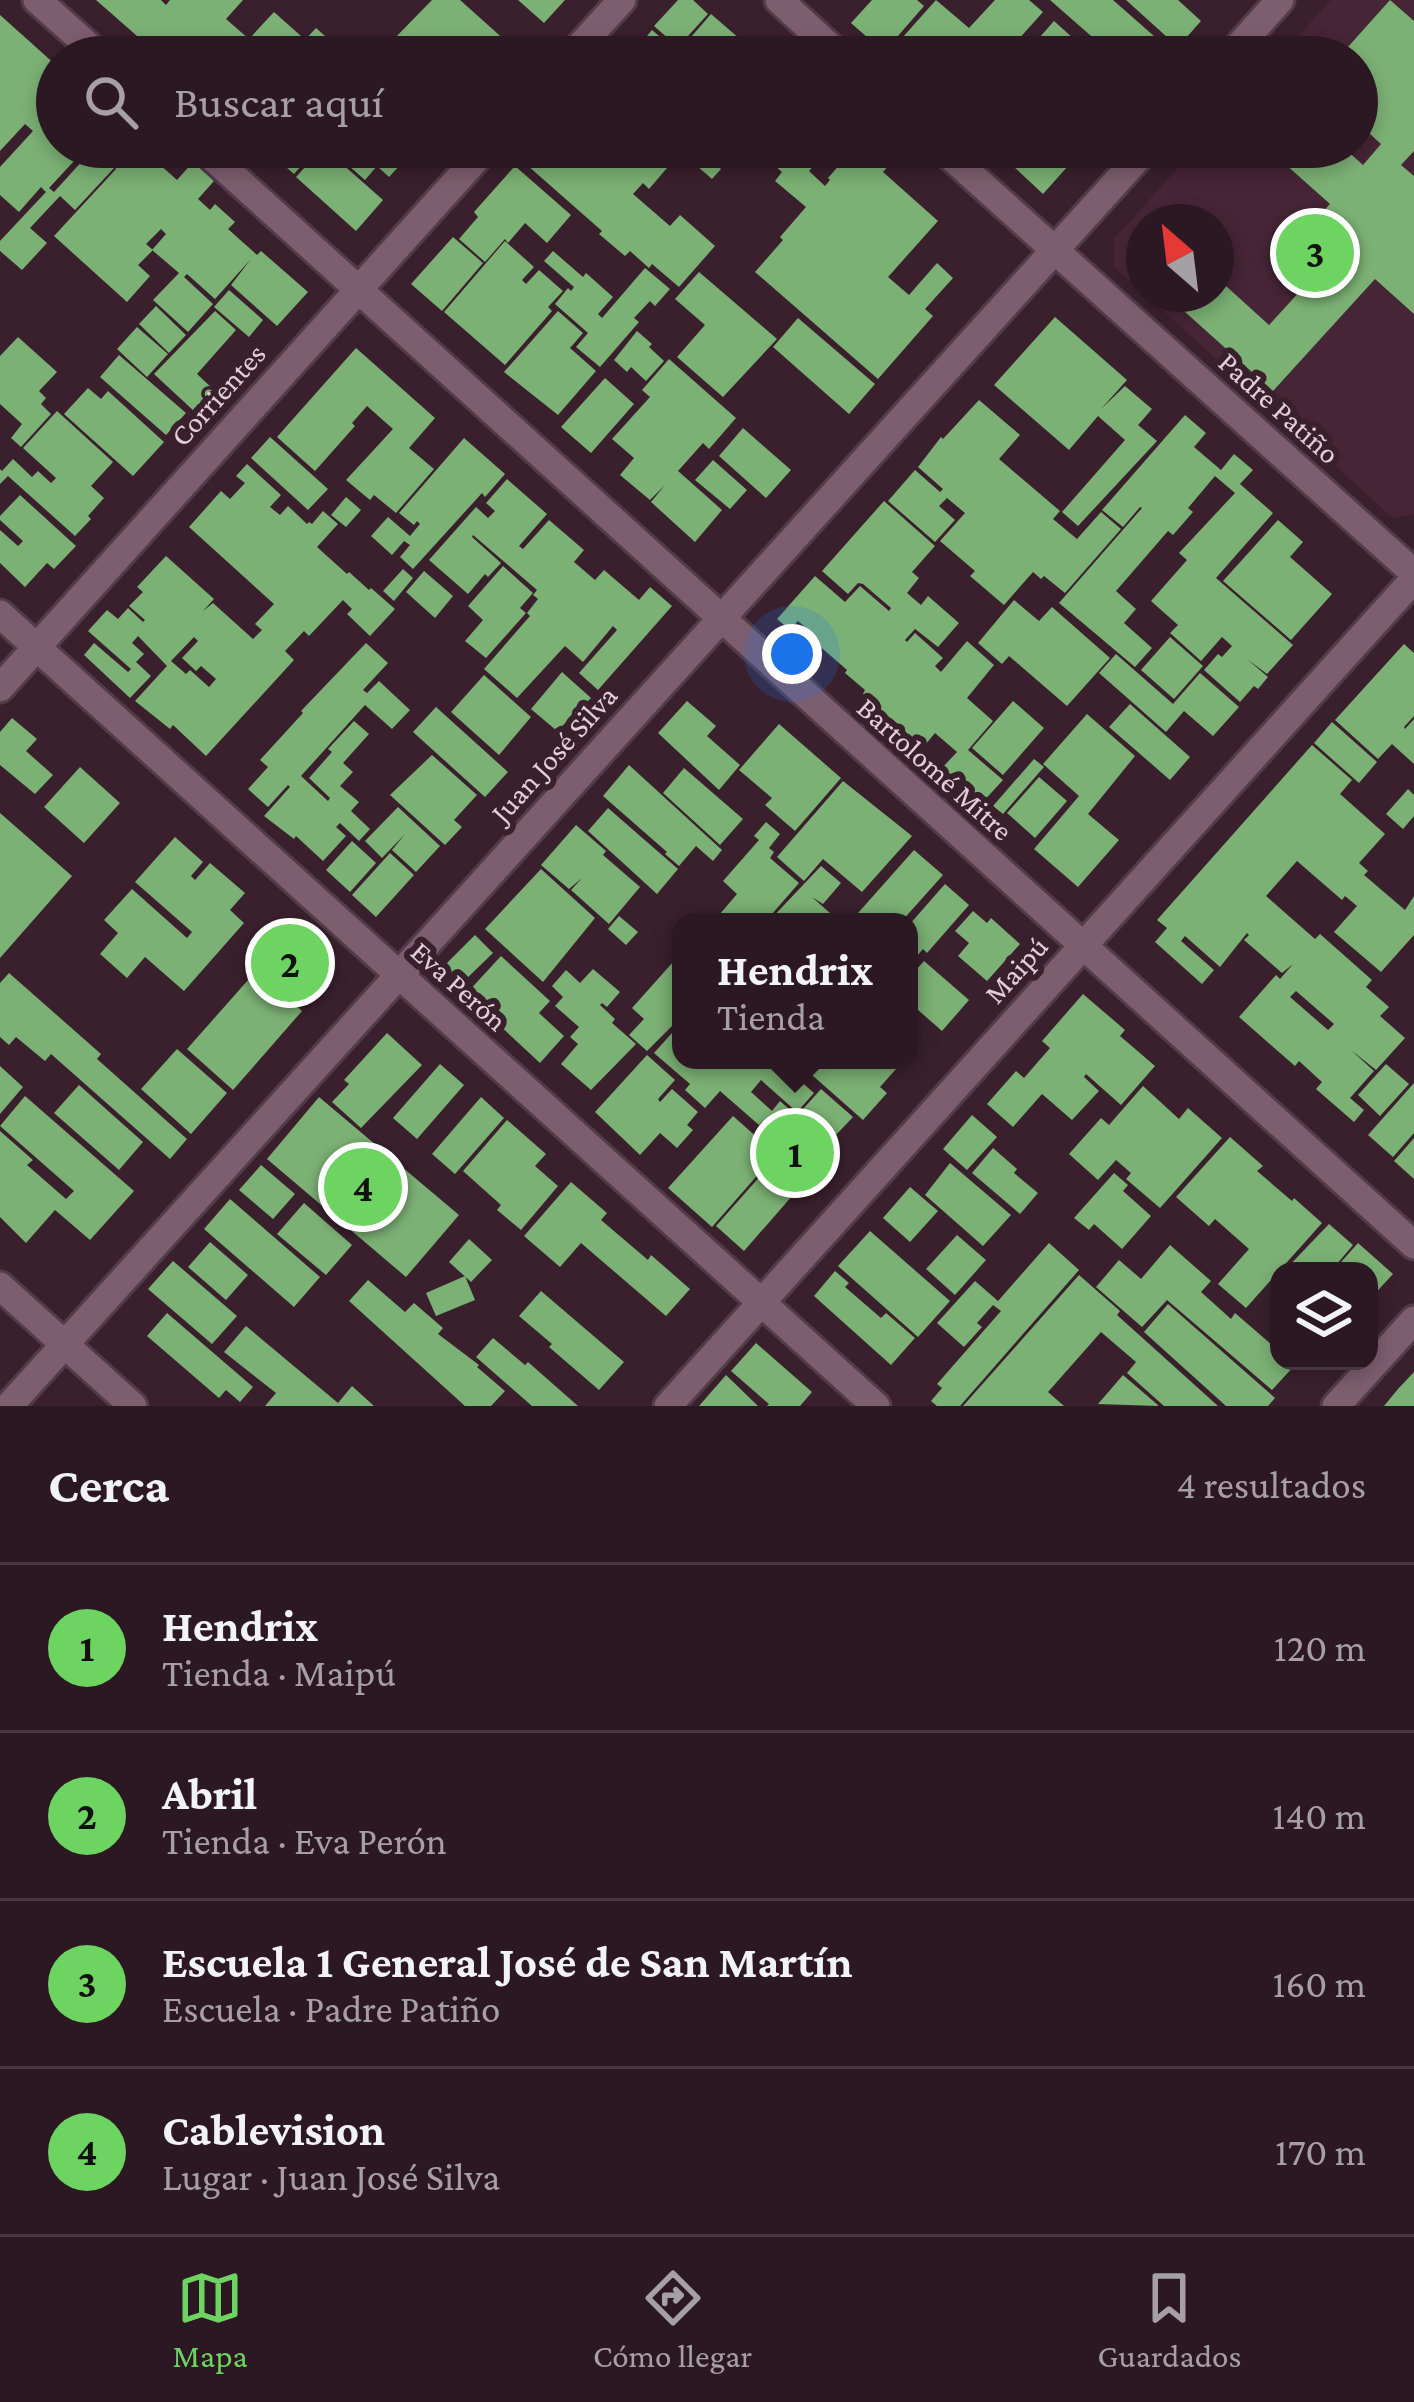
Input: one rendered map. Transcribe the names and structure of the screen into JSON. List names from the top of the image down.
{
  "streets": {
    "street": [
      "Corrientes",
      "Padre Patiño",
      "Juan José Silva",
      "Bartolomé Mitre",
      "Maipú",
      "Eva Perón"
    ]
  },
  "crossings": [
    ["Corrientes", "Bartolomé Mitre"],
    ["Corrientes", "Eva Perón"],
    ["Padre Patiño", "Juan José Silva"],
    ["Padre Patiño", "Maipú"],
    ["Juan José Silva", "Bartolomé Mitre"],
    ["Juan José Silva", "Eva Perón"],
    ["Bartolomé Mitre", "Maipú"],
    ["Maipú", "Eva Perón"]
  ],
  "north": "top left",
  "page": {
    "search": "Buscar aquí",
    "pins": [
      "3",
      "2",
      "1",
      "4"
    ],
    "popup": ["Hendrix", "Tienda"],
    "heading": ["Cerca", "4 resultados"],
    "list": [
      {
        "mark": "1",
        "name": "Hendrix",
        "note": "Tienda · Maipú",
        "value": "120 m"
      },
      {
        "mark": "2",
        "name": "Abril",
        "note": "Tienda · Eva Perón",
        "value": "140 m"
      },
      {
        "mark": "3",
        "name": "Escuela 1 General José de San Martín",
        "note": "Escuela · Padre Patiño",
        "value": "160 m"
      },
      {
        "mark": "4",
        "name": "Cablevision",
        "note": "Lugar · Juan José Silva",
        "value": "170 m"
      }
    ],
    "nav": ["Mapa", "Cómo llegar", "Guardados"]
  }
}
